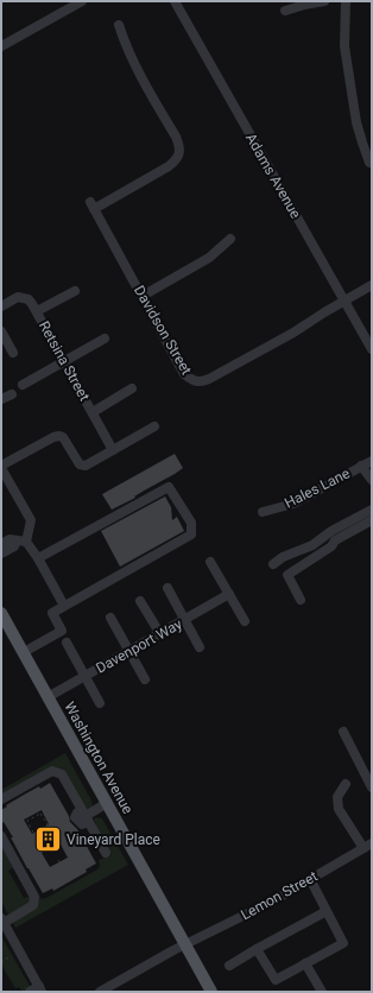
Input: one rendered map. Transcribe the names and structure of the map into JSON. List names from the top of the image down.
{
  "streets": {
    "main road": ["Washington Avenue"],
    "street": [
      "Adams Avenue",
      "Davidson Street",
      "Retsina Street",
      "Hales Lane",
      "Davenport Way",
      "Lemon Street"
    ]
  },
  "crossings": [
    ["Adams Avenue", "Davidson Street"],
    ["Davenport Way", "Washington Avenue"],
    ["Washington Avenue", "Lemon Street"]
  ],
  "places": {
    "building": ["Vineyard Place"]
  }
}
